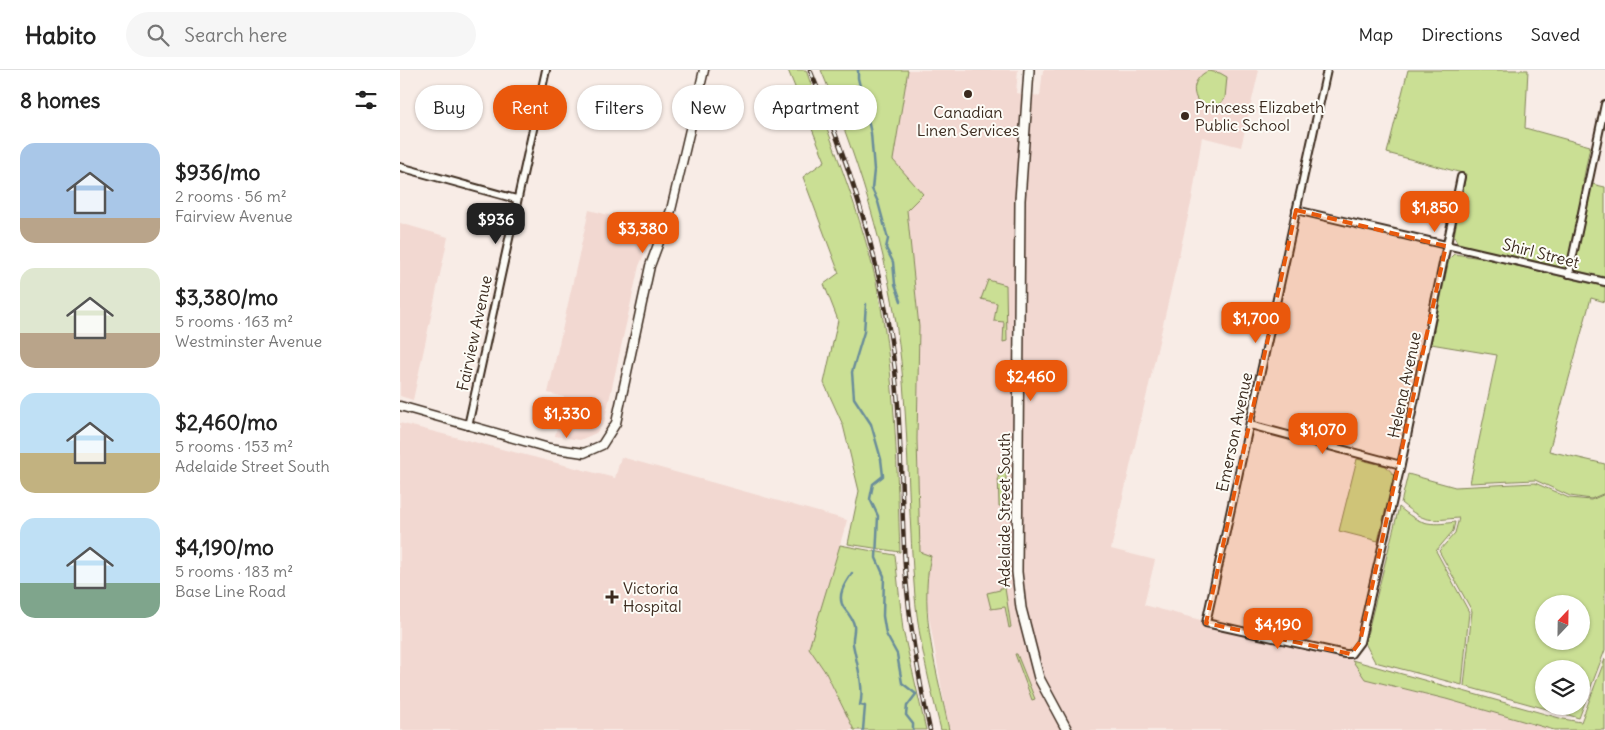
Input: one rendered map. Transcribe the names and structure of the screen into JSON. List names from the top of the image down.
{
  "streets": {
    "main road": ["Adelaide Street South"],
    "street": [
      "Shirl Street",
      "Fairview Avenue",
      "Helena Avenue",
      "Emerson Avenue"
    ]
  },
  "crossings": [
    ["Shirl Street", "Helena Avenue"],
    ["Shirl Street", "Emerson Avenue"],
    ["Helena Avenue", "Emerson Avenue"]
  ],
  "places": {
    "other": ["Canadian Linen Services", "Princess Elizabeth Public School"],
    "health": ["Victoria Hospital"]
  },
  "north": "top",
  "page": {
    "header": "Habito",
    "search": "Search here",
    "nav": ["Map", "Directions", "Saved"],
    "heading": "8 homes",
    "chip": [
      "Buy",
      "Rent",
      "Filters",
      "New",
      "Apartment"
    ],
    "list": [
      {
        "name": "$936/mo",
        "note": "2 rooms · 56 m² · Fairview Avenue"
      },
      {
        "name": "$3,380/mo",
        "note": "5 rooms · 163 m² · Westminster Avenue"
      },
      {
        "name": "$2,460/mo",
        "note": "5 rooms · 153 m² · Adelaide Street South"
      },
      {
        "name": "$4,190/mo",
        "note": "5 rooms · 183 m² · Base Line Road"
      }
    ],
    "price": [
      "$1,850",
      "$936",
      "$3,380",
      "$1,700",
      "$2,460",
      "$1,330",
      "$1,070",
      "$4,190"
    ]
  }
}
